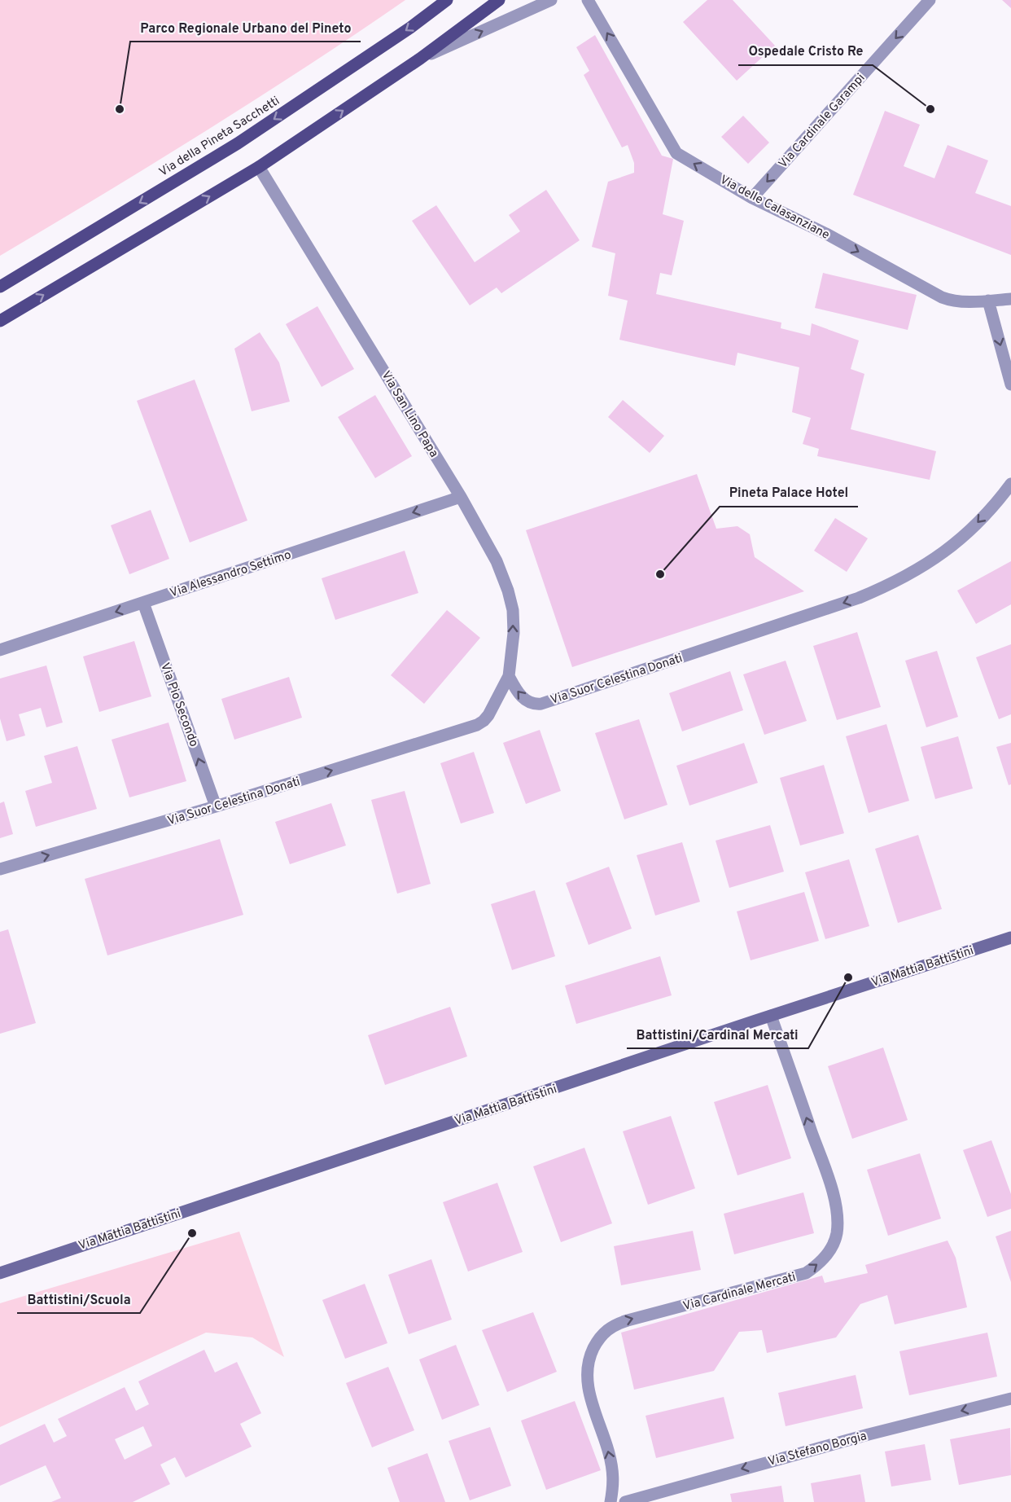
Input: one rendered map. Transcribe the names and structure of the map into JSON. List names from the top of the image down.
{
  "streets": {
    "main road": ["Via della Pineta Sacchetti", "Via Mattia Battistini"],
    "street": [
      "Via Cardinale Garampi",
      "Via delle Calasanziane",
      "Via San Lino Papa",
      "Via Alessandro Settimo",
      "Via Suor Celestina Donati",
      "Via Pio Secondo",
      "Via Cardinale Mercati",
      "Via Stefano Borgia"
    ]
  },
  "crossings": [
    ["Via Cardinale Garampi", "Via delle Calasanziane"],
    ["Via San Lino Papa", "Via Alessandro Settimo"],
    ["Via San Lino Papa", "Via Suor Celestina Donati"],
    ["Via Alessandro Settimo", "Via Pio Secondo"],
    ["Via Suor Celestina Donati", "Via Pio Secondo"],
    ["Via Mattia Battistini", "Via Cardinale Mercati"]
  ],
  "one_way": [
    "Via Cardinale Garampi",
    "Via Alessandro Settimo",
    "Via Pio Secondo",
    "Via Stefano Borgia"
  ],
  "places": [
    "Parco Regionale Urbano del Pineto",
    "Ospedale Cristo Re",
    "Pineta Palace Hotel",
    "Battistini/Cardinal Mercati",
    "Battistini/Scuola"
  ]
}
